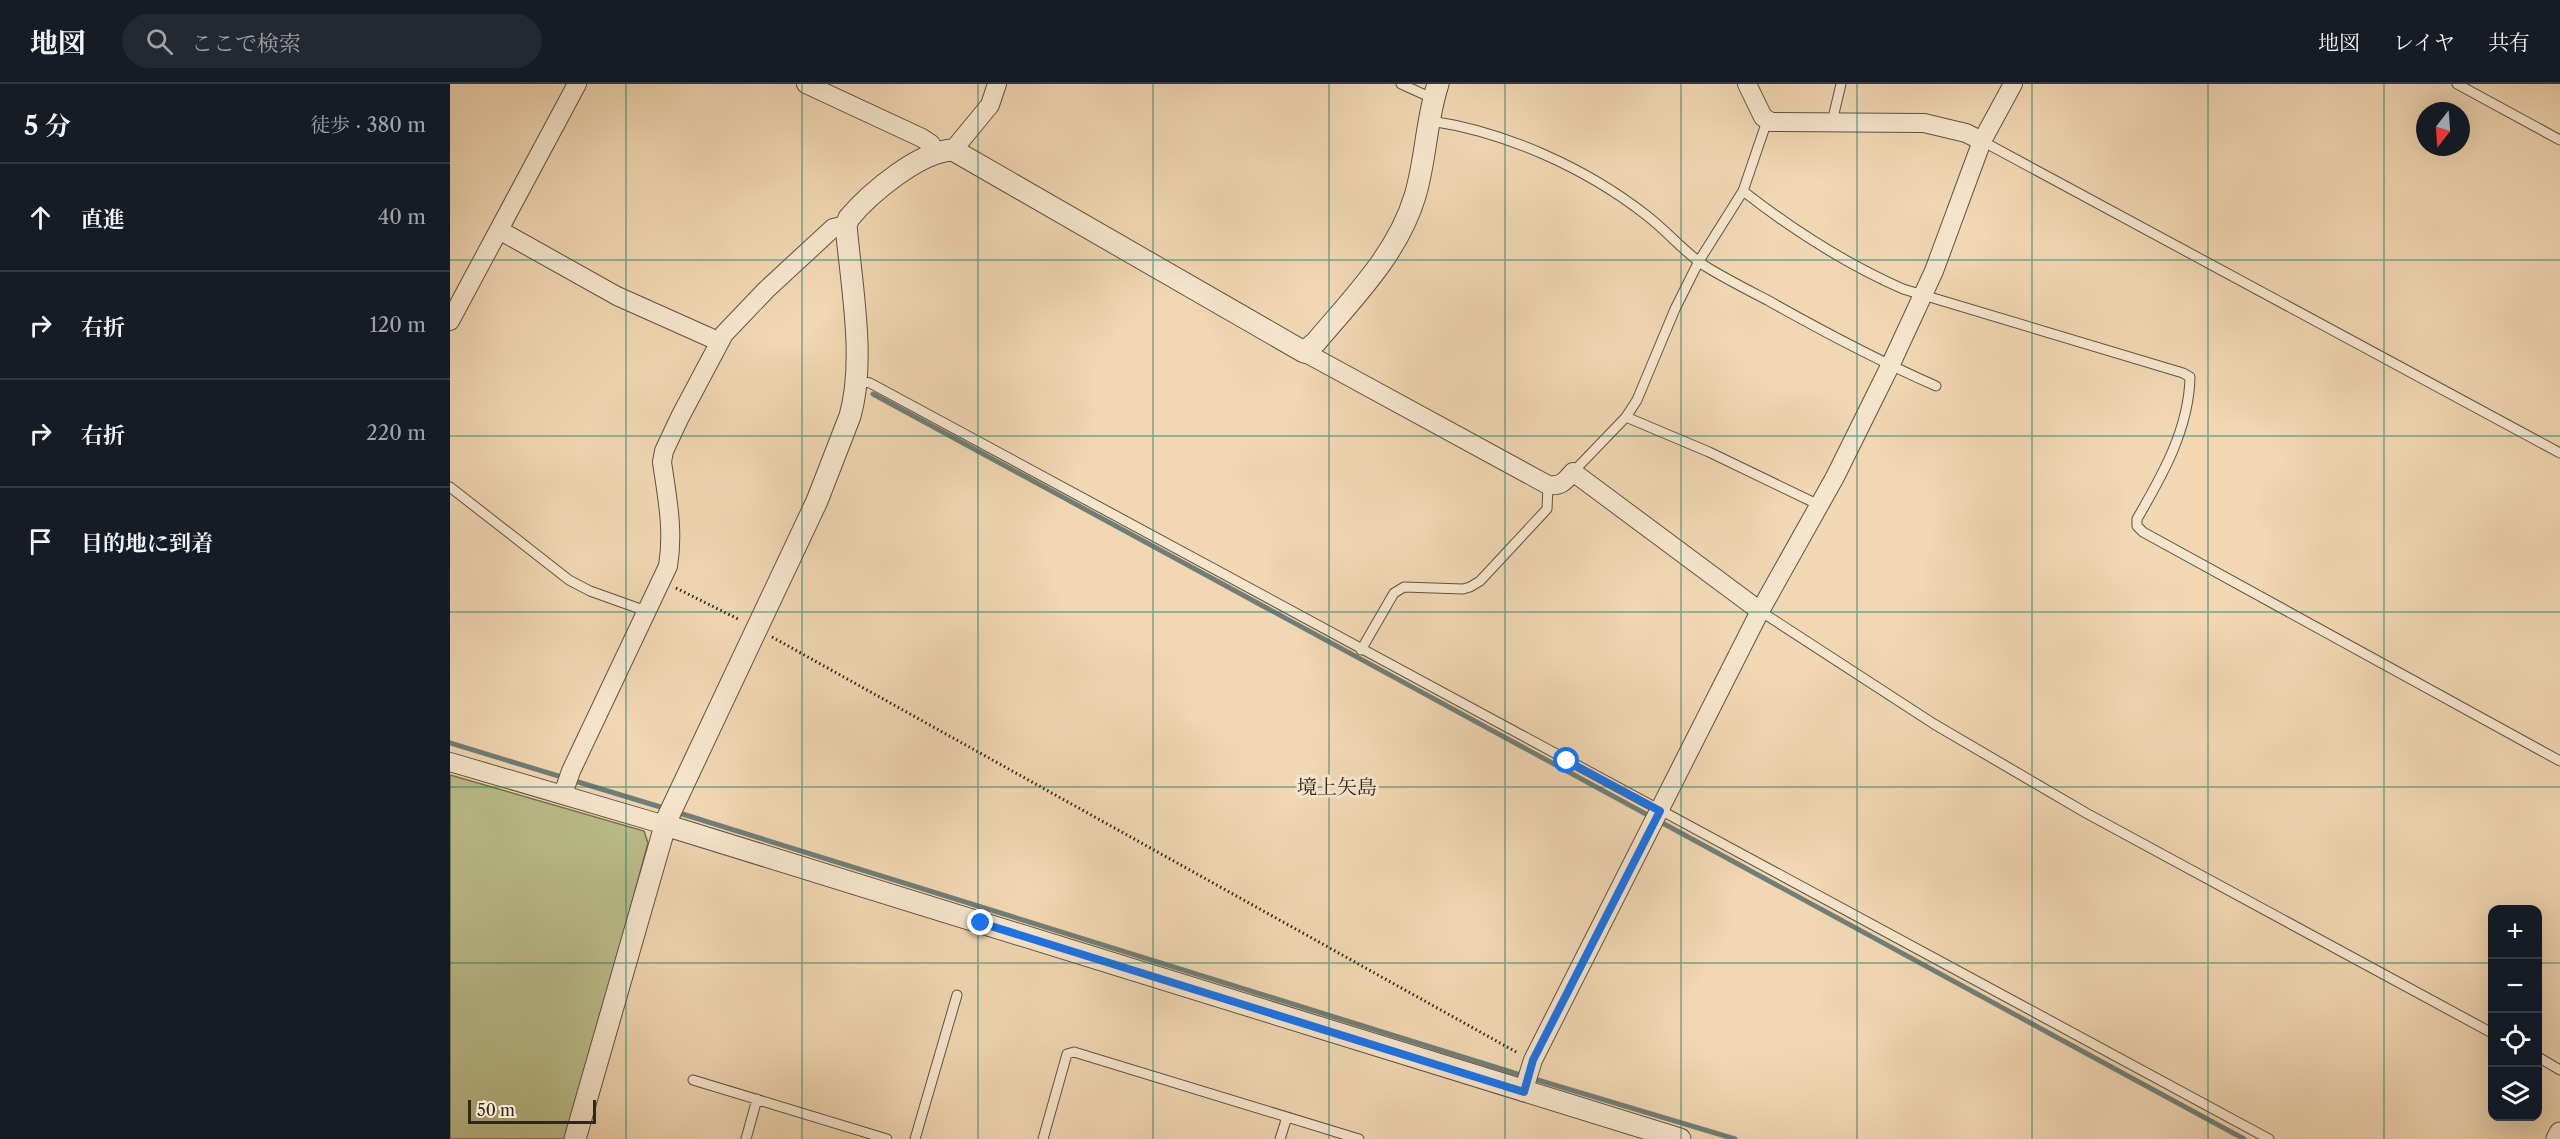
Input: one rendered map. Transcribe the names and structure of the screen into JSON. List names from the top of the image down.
{
  "districts": ["境上矢島"],
  "scale_bar": "50 m",
  "north": "bottom",
  "page": {
    "header": "地図",
    "search": "ここで検索",
    "nav": ["地図", "レイヤ", "共有"],
    "heading": ["5 分", "徒歩 · 380 m"],
    "list": [
      ["直進", "40 m"],
      ["右折", "120 m"],
      ["右折", "220 m"],
      "目的地に到着"
    ],
    "map_buttons": ["+", "−"],
    "scale": "50 m"
  }
}
